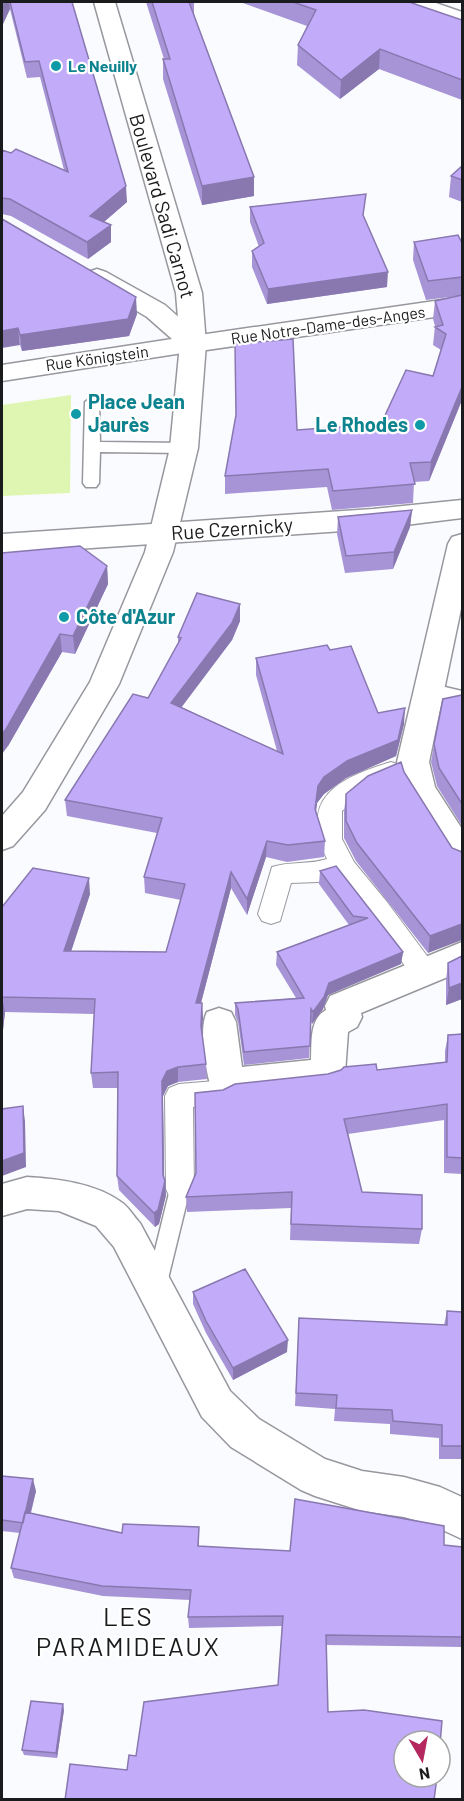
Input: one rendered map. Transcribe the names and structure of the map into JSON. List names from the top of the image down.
{
  "streets": {
    "street": [
      "Boulevard Sadi Carnot",
      "Rue Notre-Dame-des-Anges",
      "Rue Königstein",
      "Rue Czernicky"
    ]
  },
  "crossings": [
    ["Boulevard Sadi Carnot", "Rue Notre-Dame-des-Anges"],
    ["Boulevard Sadi Carnot", "Rue Königstein"],
    ["Boulevard Sadi Carnot", "Rue Czernicky"],
    ["Rue Notre-Dame-des-Anges", "Rue Königstein"]
  ],
  "districts": ["LES PARAMIDEAUX"],
  "places": [
    "Le Neuilly",
    "Place Jean Jaurès",
    "Le Rhodes",
    "Côte d'Azur"
  ],
  "north": "bottom"
}
